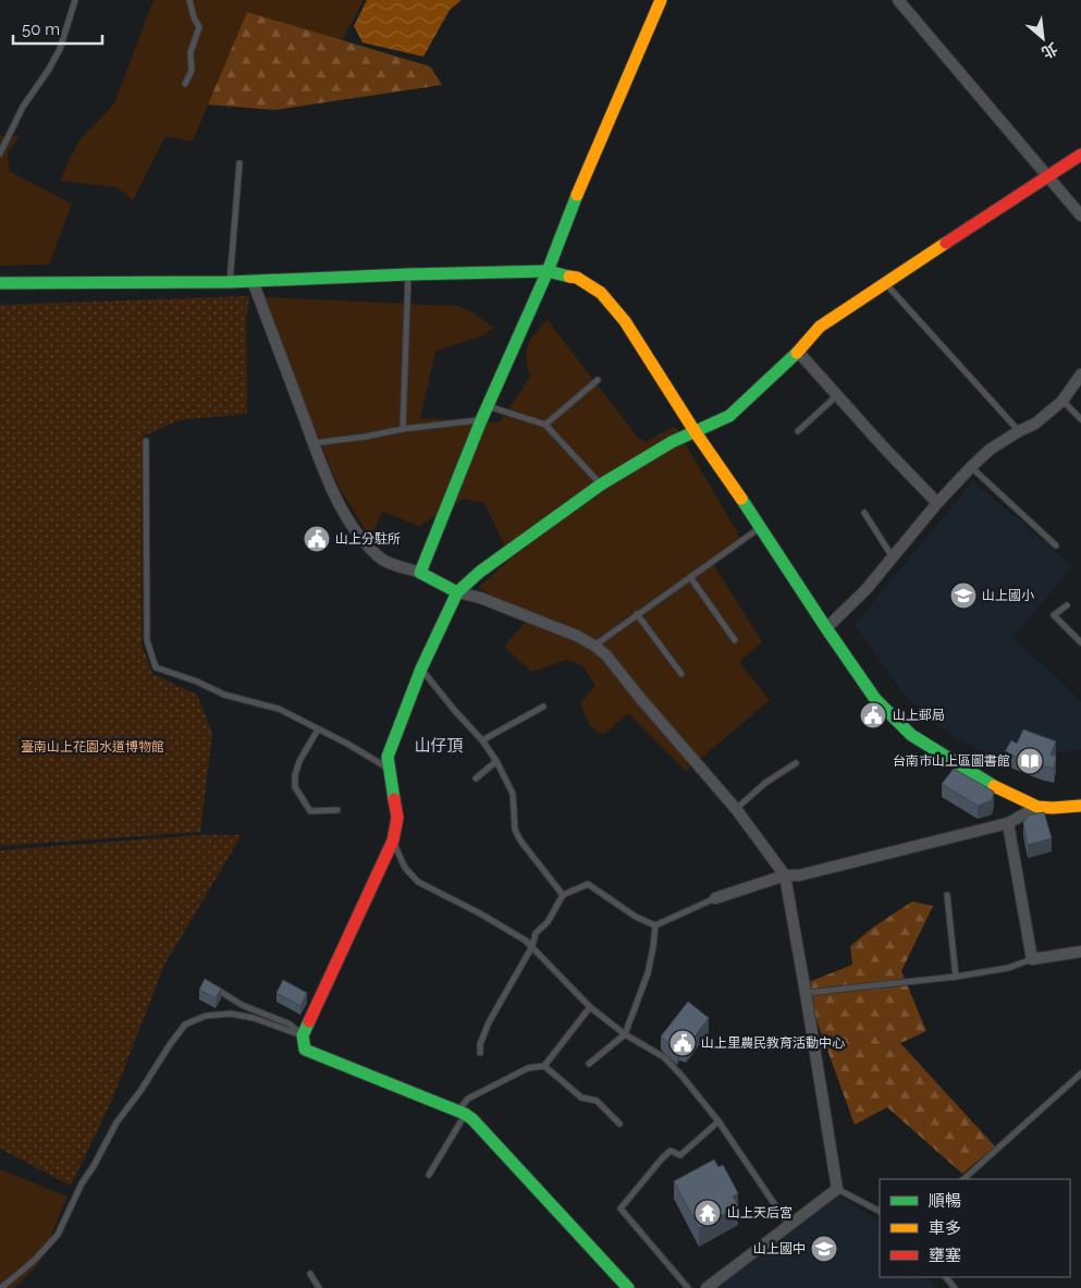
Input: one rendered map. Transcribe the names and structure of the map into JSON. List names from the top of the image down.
{
  "districts": ["山仔頂"],
  "parks": ["臺南山上花園水道博物館"],
  "places": {
    "public building": ["山上分駐所", "山上郵局", "山上里農民教育活動中心"],
    "school or university": ["山上國小", "山上國中"],
    "library": ["台南市山上區圖書館"],
    "temple": ["山上天后宮"]
  },
  "legend": ["順暢", "車多", "壅塞"],
  "scale_bar": "50 m",
  "north": "bottom right"
}
